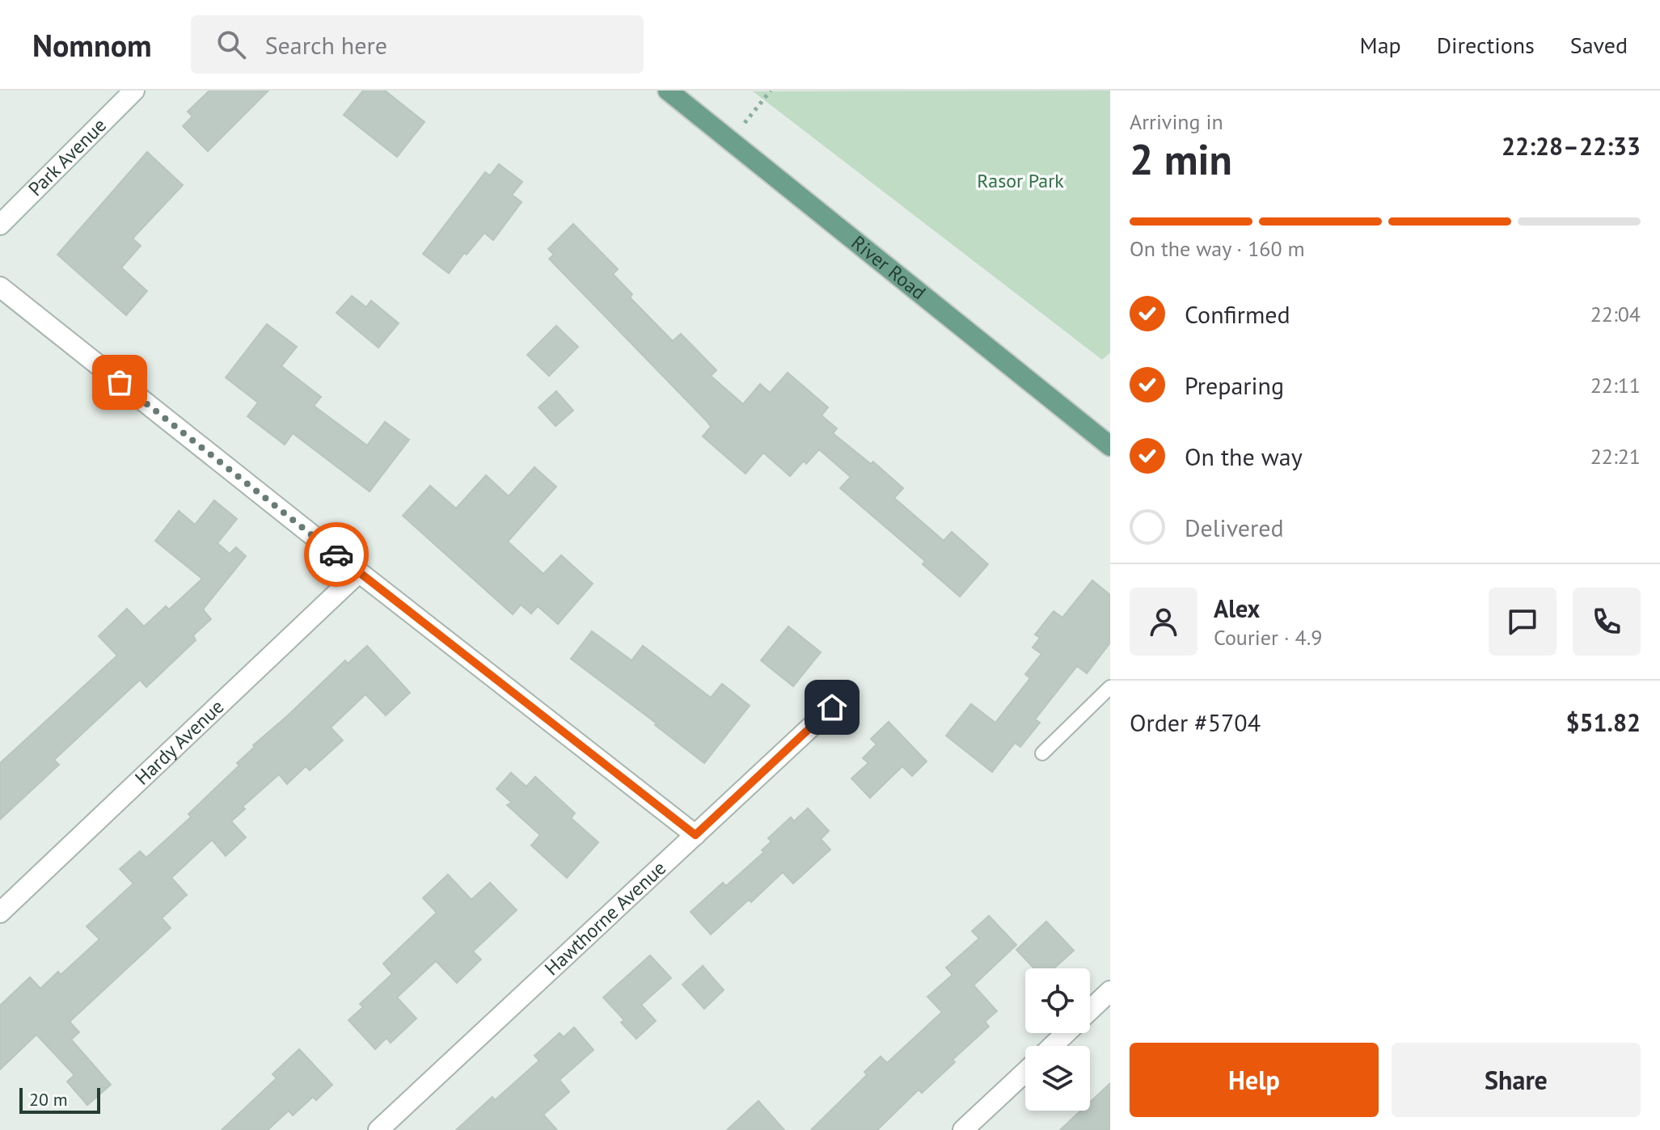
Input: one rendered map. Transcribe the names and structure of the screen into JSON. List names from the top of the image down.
{
  "streets": {
    "main road": ["River Road"],
    "street": ["Park Avenue", "Hardy Avenue", "Hawthorne Avenue"]
  },
  "parks": ["Rasor Park"],
  "scale_bar": "20 m",
  "page": {
    "header": "Nomnom",
    "search": "Search here",
    "nav": ["Map", "Directions", "Saved"],
    "heading": ["2 min", "Arriving in", "22:28–22:33"],
    "panel": [
      "Alex",
      "Courier · 4.9",
      "Order #5704",
      "$51.82"
    ],
    "bar": "On the way · 160 m",
    "list": [
      ["Confirmed", "22:04"],
      ["Preparing", "22:11"],
      ["On the way", "22:21"],
      "Delivered"
    ],
    "buttons": ["Help", "Share"],
    "scale": "20 m"
  }
}
